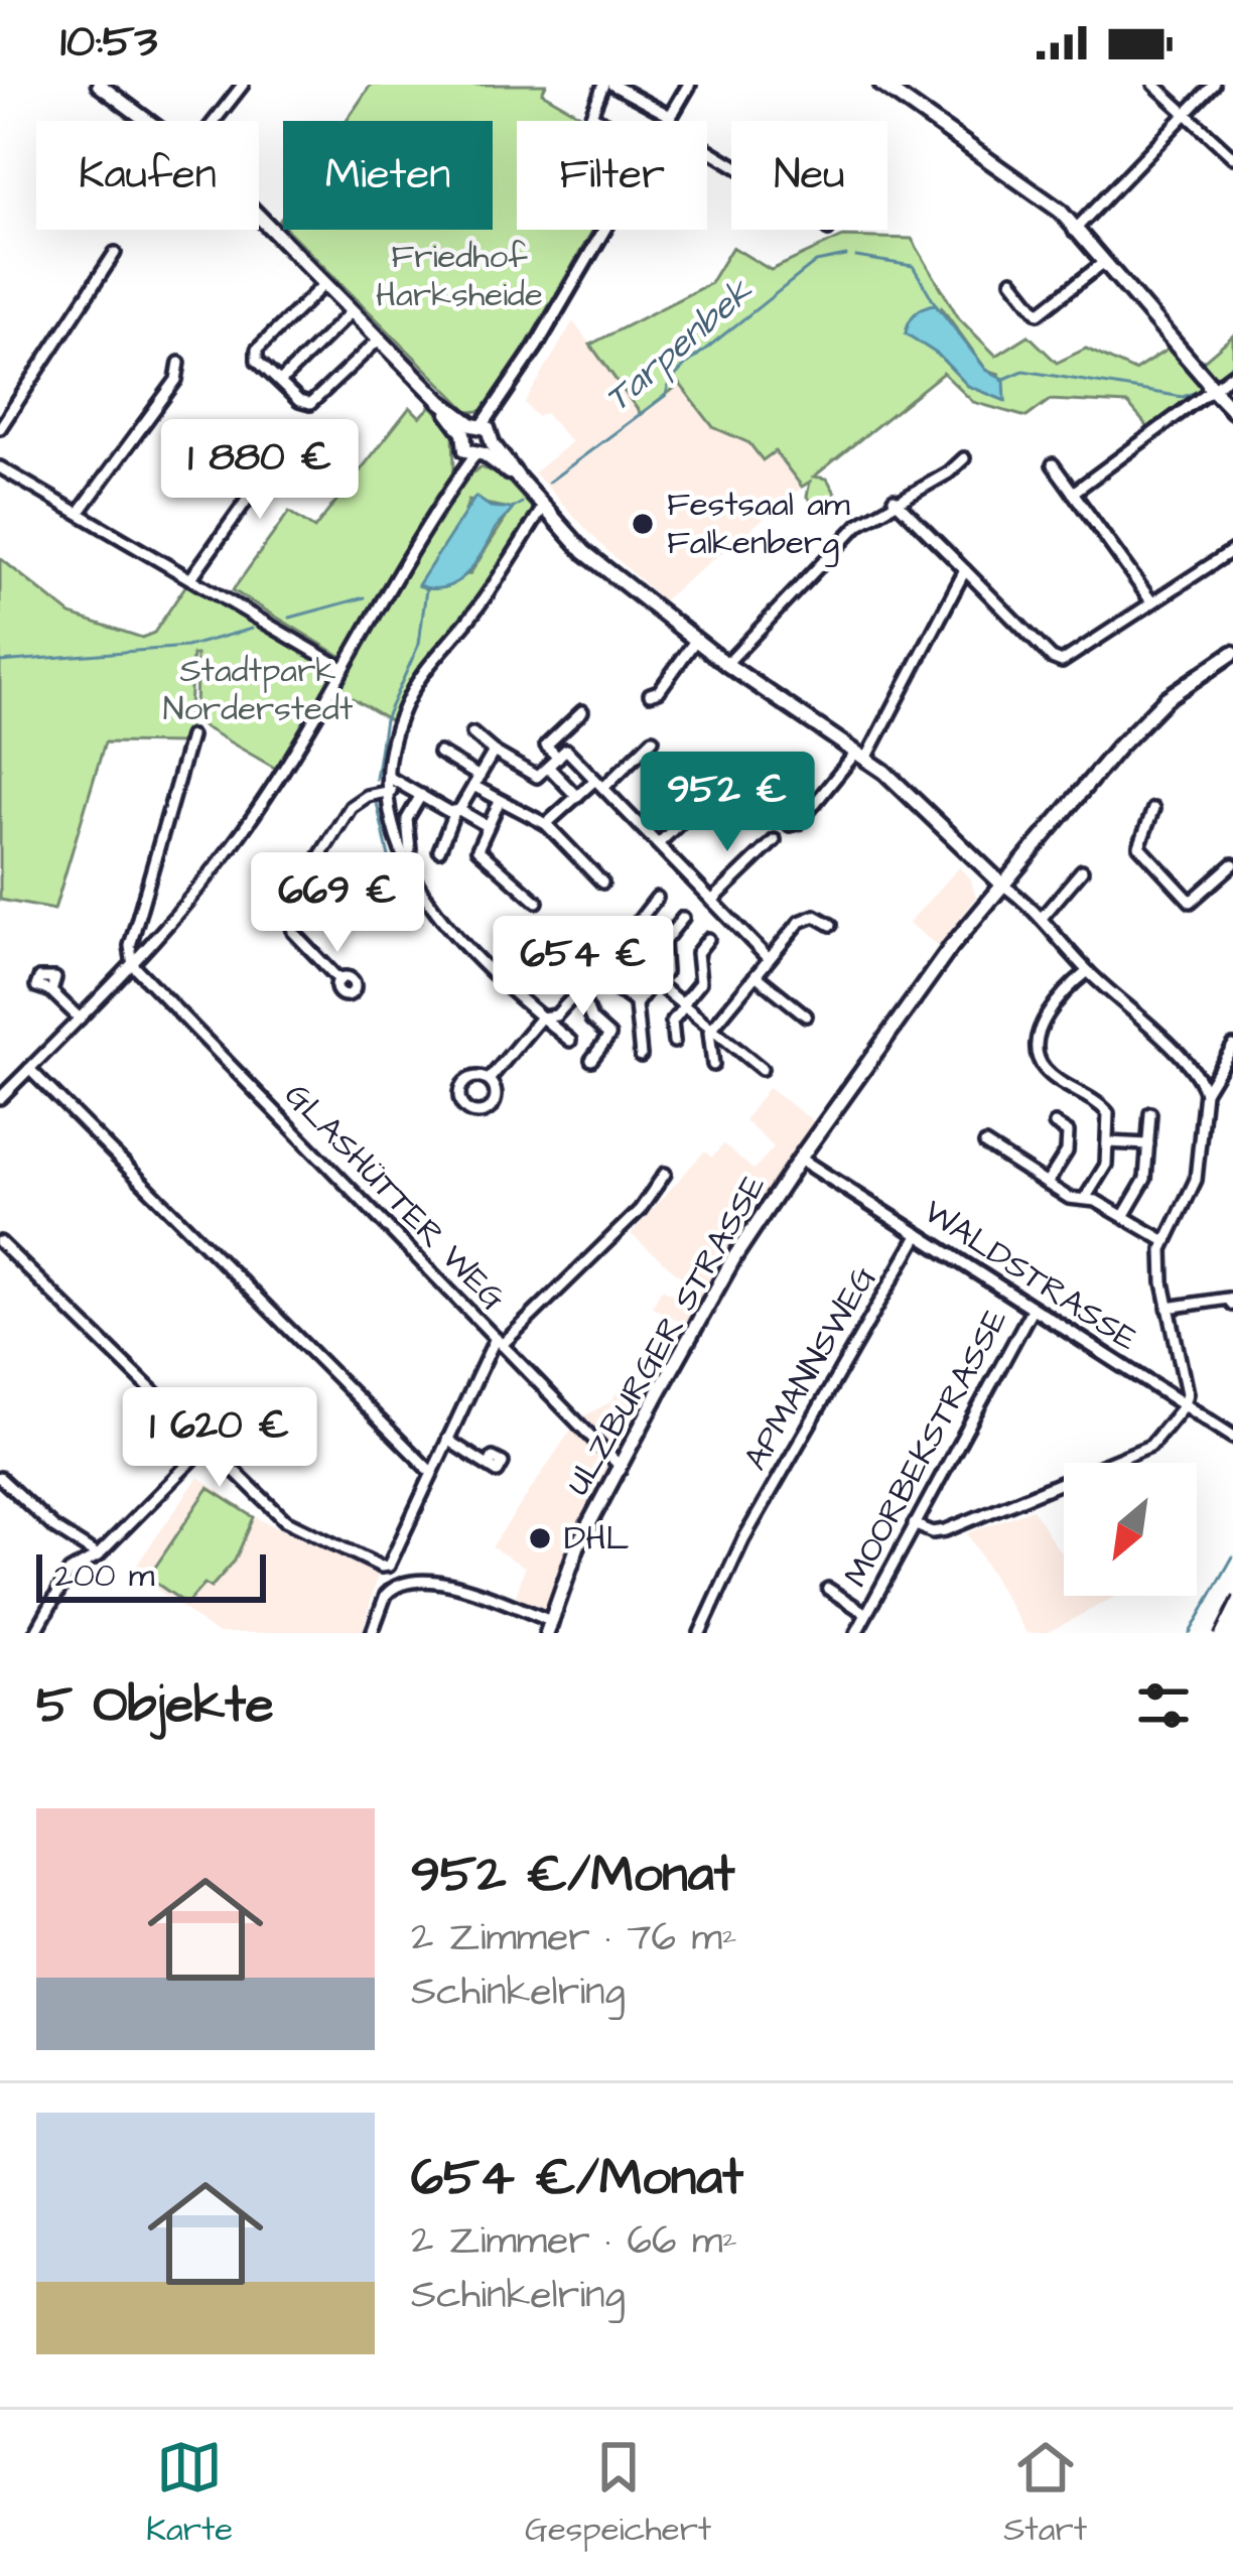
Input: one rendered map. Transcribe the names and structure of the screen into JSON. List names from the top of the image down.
{
  "streets": {
    "main road": ["ULZBURGER STRASSE"],
    "street": [
      "GLASHÜTTER WEG",
      "WALDSTRASSE",
      "APMANNSWEG",
      "MOORBEKSTRASSE"
    ]
  },
  "crossings": [
    ["GLASHÜTTER WEG", "ULZBURGER STRASSE"],
    ["WALDSTRASSE", "ULZBURGER STRASSE"],
    ["WALDSTRASSE", "APMANNSWEG"],
    ["WALDSTRASSE", "MOORBEKSTRASSE"]
  ],
  "water": ["Tarpenbek"],
  "parks": ["Friedhof Harksheide", "Stadtpark Norderstedt"],
  "places": ["Festsaal am Falkenberg", "DHL"],
  "scale_bar": "200 m",
  "north": "bottom left",
  "page": {
    "status": "10:53",
    "chip": [
      "Kaufen",
      "Mieten",
      "Filter",
      "Neu"
    ],
    "price": [
      "1 880 €",
      "952 €",
      "669 €",
      "654 €",
      "1 620 €"
    ],
    "scale": "200 m",
    "heading": "5 Objekte",
    "list": [
      {
        "name": "952 €/Monat",
        "note": "2 Zimmer · 76 m² · Schinkelring"
      },
      {
        "name": "654 €/Monat",
        "note": "2 Zimmer · 66 m² · Schinkelring"
      }
    ],
    "tabs": ["Karte", "Gespeichert", "Start"]
  }
}
